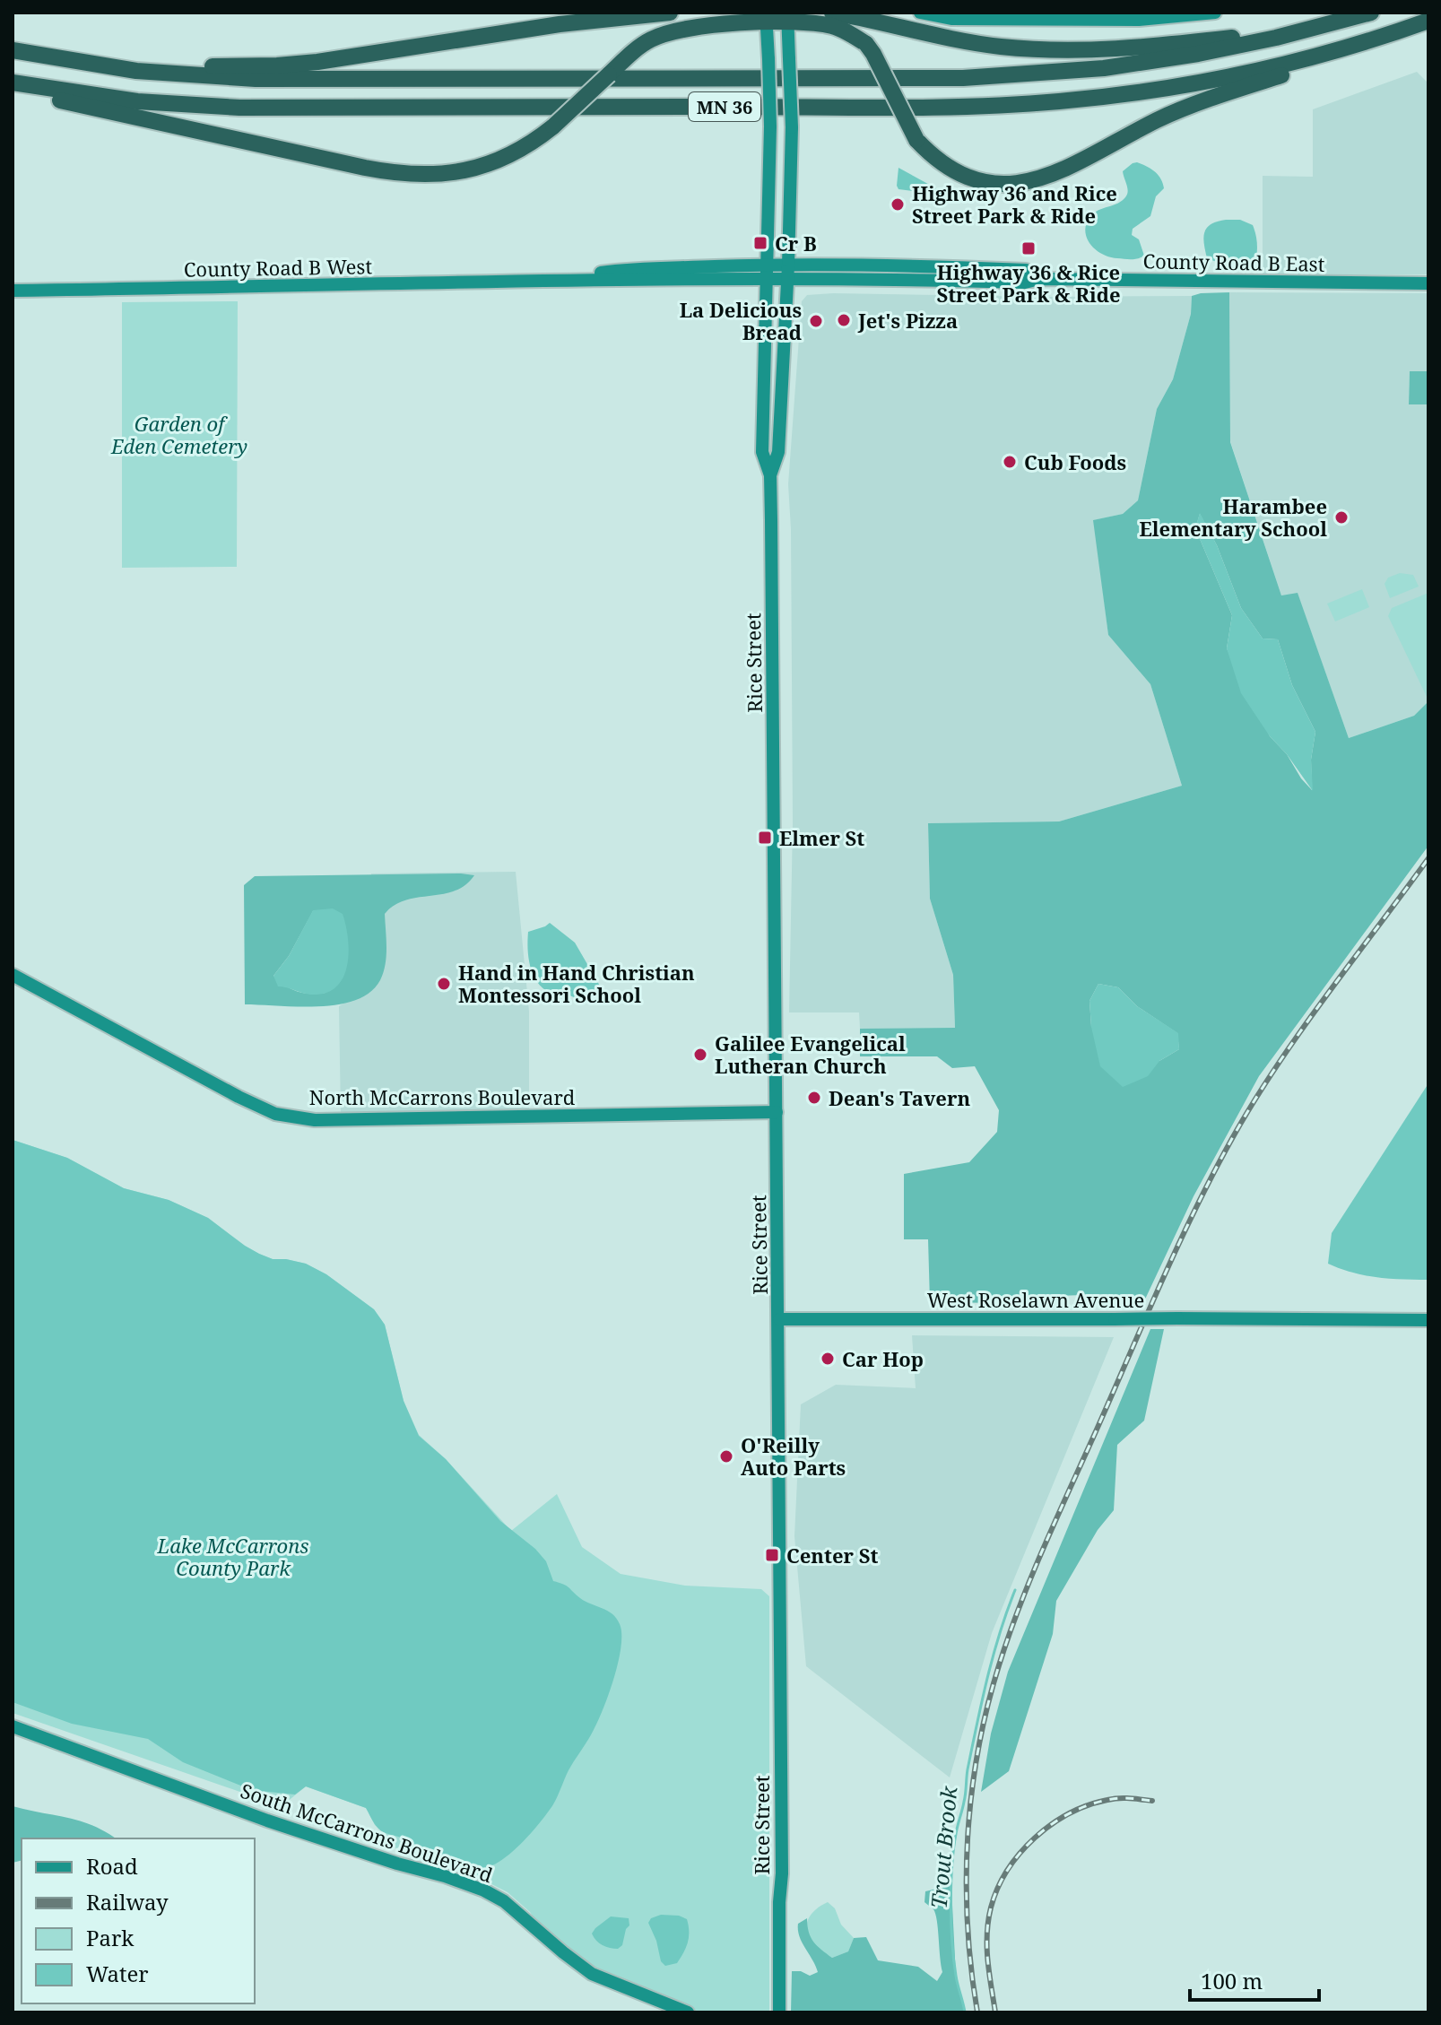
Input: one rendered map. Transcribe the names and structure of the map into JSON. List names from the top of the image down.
{
  "streets": {
    "highway": ["MN 36"],
    "street": [
      "County Road B East",
      "County Road B West",
      "Rice Street",
      "North McCarrons Boulevard",
      "West Roselawn Avenue",
      "South McCarrons Boulevard"
    ]
  },
  "crossings": [
    ["County Road B East", "County Road B West"],
    ["County Road B East", "Rice Street"],
    ["County Road B West", "Rice Street"],
    ["Rice Street", "North McCarrons Boulevard"],
    ["Rice Street", "West Roselawn Avenue"]
  ],
  "water": ["Trout Brook"],
  "parks": ["Garden of Eden Cemetery", "Lake McCarrons County Park"],
  "places": {
    "other": [
      "Highway 36 and Rice Street Park & Ride",
      "Jet's Pizza",
      "La Delicious Bread",
      "Cub Foods",
      "Harambee Elementary School",
      "Hand in Hand Christian Montessori School",
      "Galilee Evangelical Lutheran Church",
      "Dean's Tavern",
      "Car Hop",
      "O'Reilly Auto Parts"
    ],
    "transit": [
      "Cr B",
      "Highway 36 & Rice Street Park & Ride",
      "Elmer St",
      "Center St"
    ]
  },
  "legend": [
    "Road",
    "Railway",
    "Park",
    "Water"
  ],
  "scale_bar": "100 m"
}
